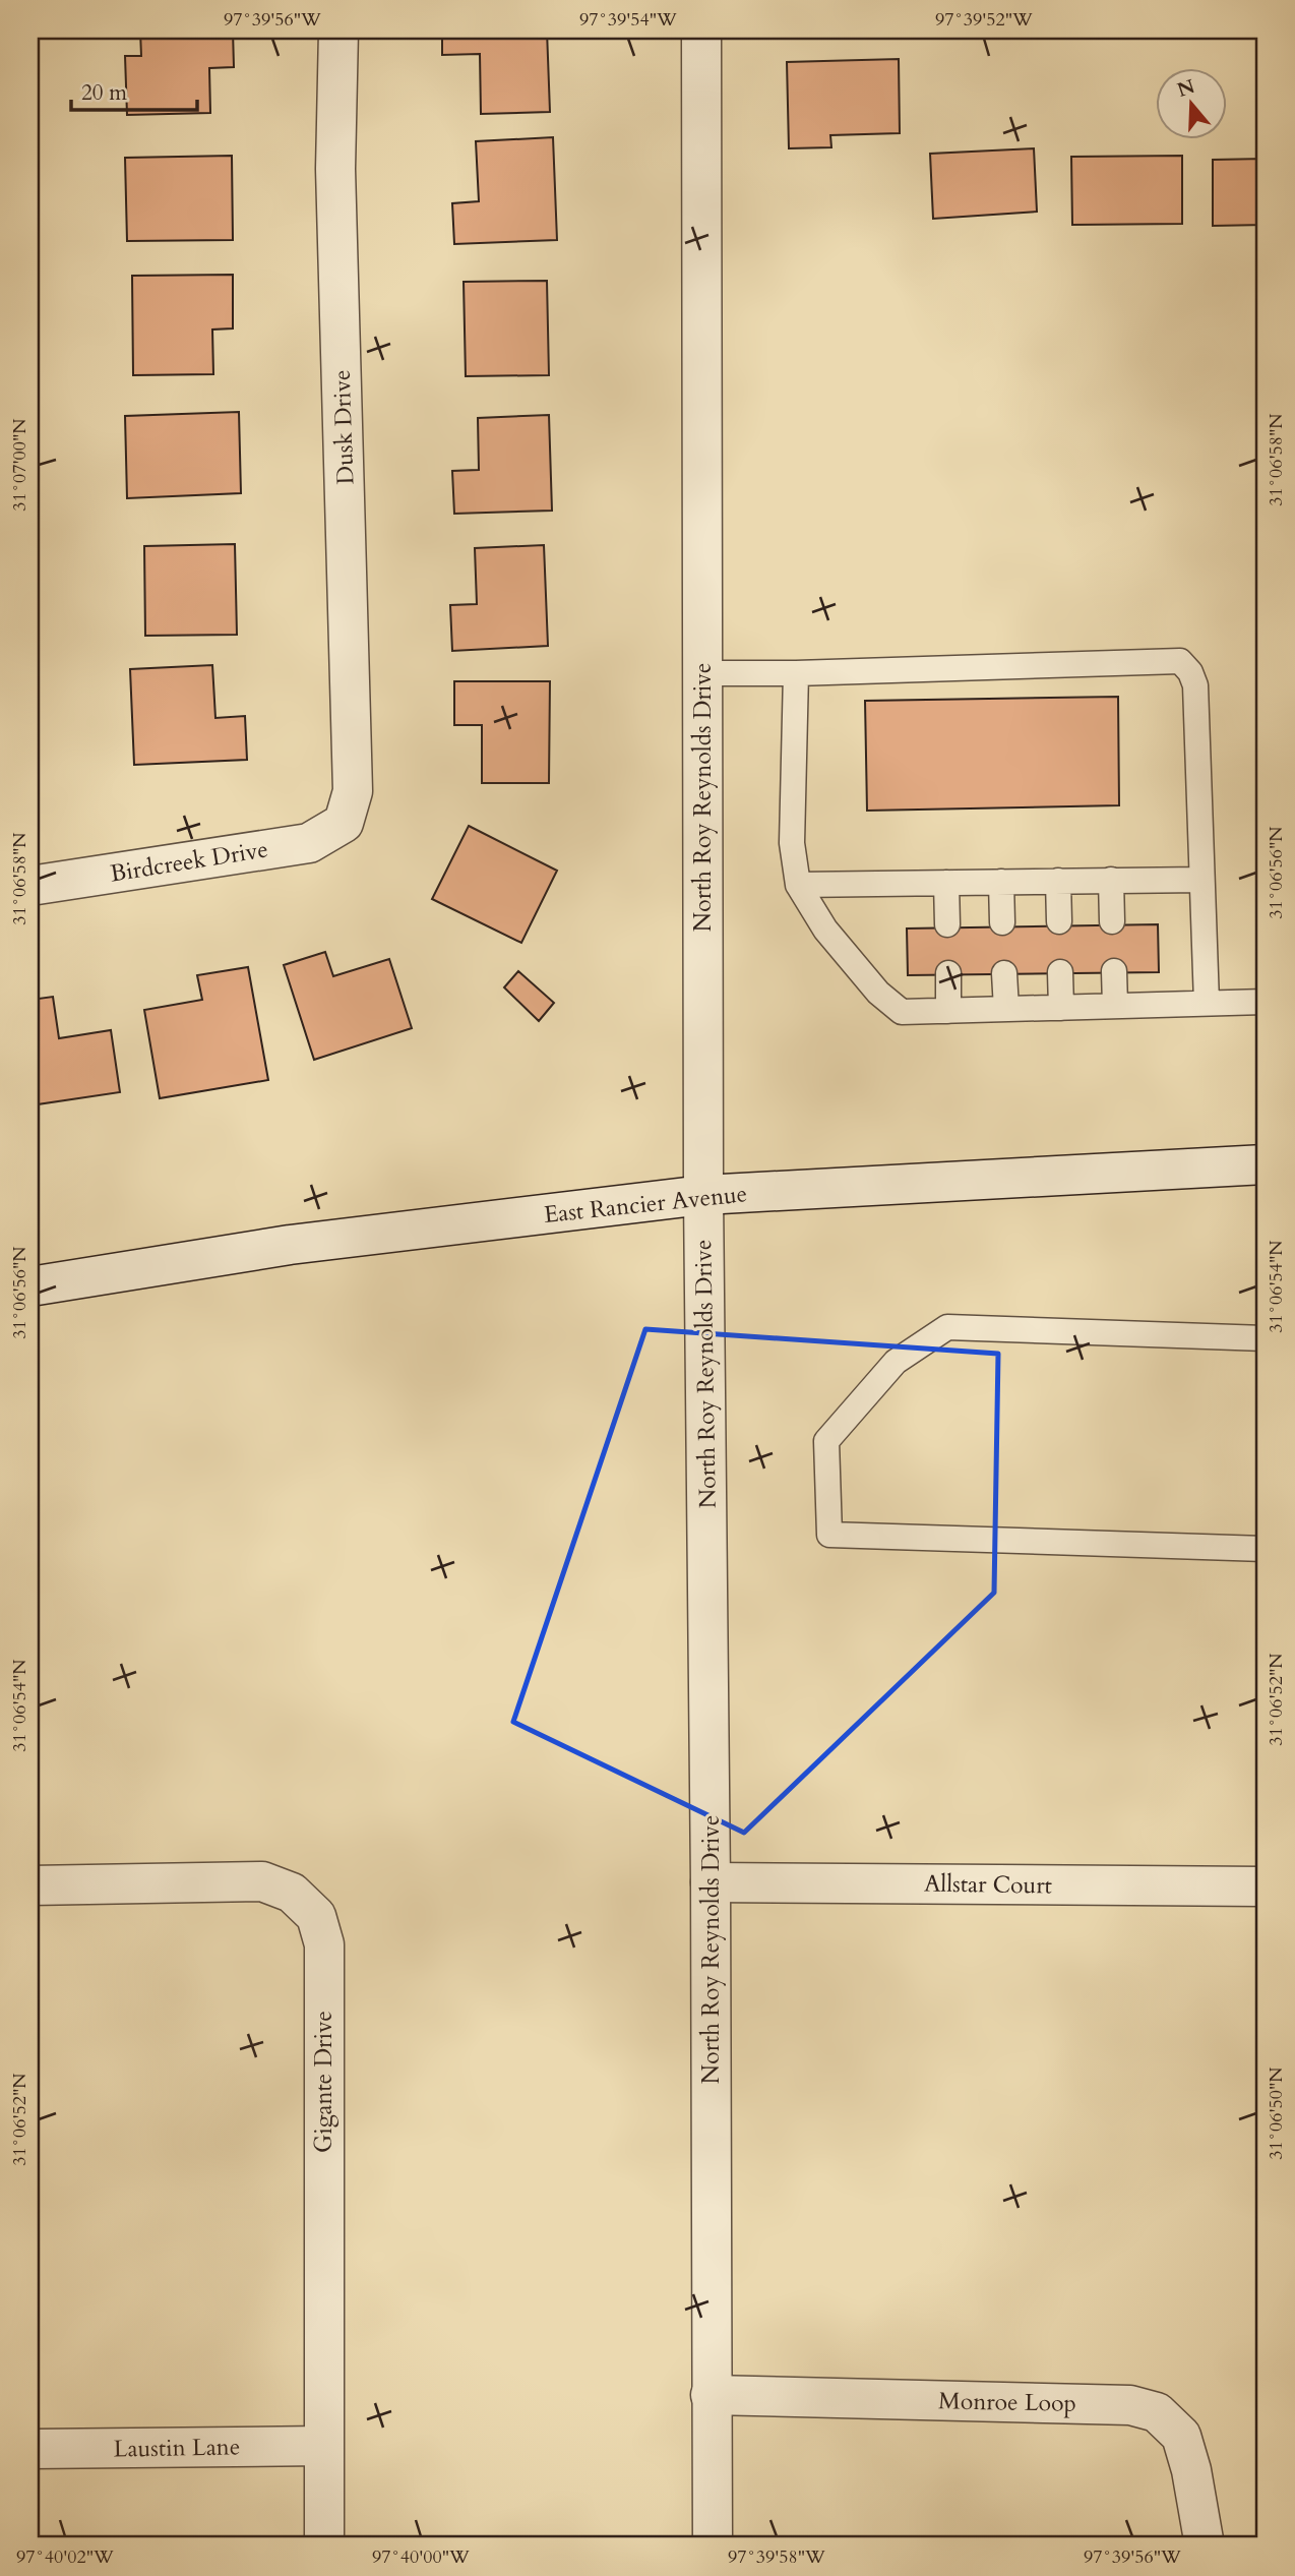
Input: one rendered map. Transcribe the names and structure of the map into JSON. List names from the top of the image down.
{
  "streets": {
    "street": [
      "Dusk Drive",
      "North Roy Reynolds Drive",
      "Birdcreek Drive",
      "East Rancier Avenue",
      "Allstar Court",
      "Gigante Drive",
      "Monroe Loop",
      "Laustin Lane"
    ]
  },
  "crossings": [
    ["Dusk Drive", "Birdcreek Drive"],
    ["North Roy Reynolds Drive", "East Rancier Avenue"],
    ["North Roy Reynolds Drive", "Allstar Court"],
    ["North Roy Reynolds Drive", "Monroe Loop"],
    ["Gigante Drive", "Laustin Lane"]
  ],
  "scale_bar": "20 m",
  "north": "top",
  "coordinates": [
    "97°39'56\"W",
    "97°39'54\"W",
    "97°39'52\"W",
    "31°06'58\"N",
    "31°07'00\"N",
    "31°06'56\"N",
    "31°06'54\"N",
    "31°06'52\"N",
    "31°06'50\"N",
    "97°40'02\"W",
    "97°40'00\"W",
    "97°39'58\"W"
  ]
}
